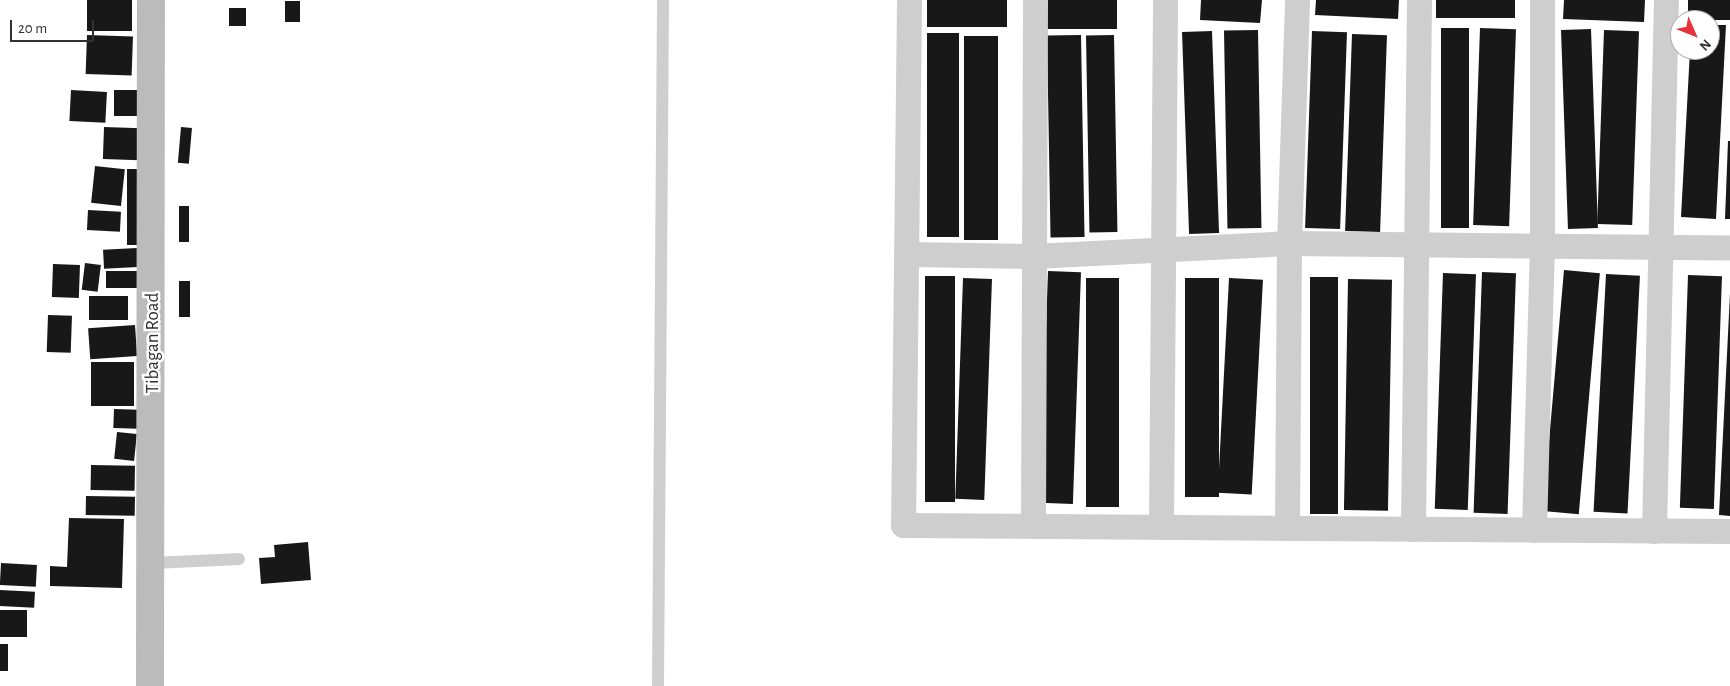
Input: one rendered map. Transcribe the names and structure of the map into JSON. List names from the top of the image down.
{
  "streets": {
    "main road": ["Tibagan Road"]
  },
  "scale_bar": "20 m",
  "north": "bottom right"
}
